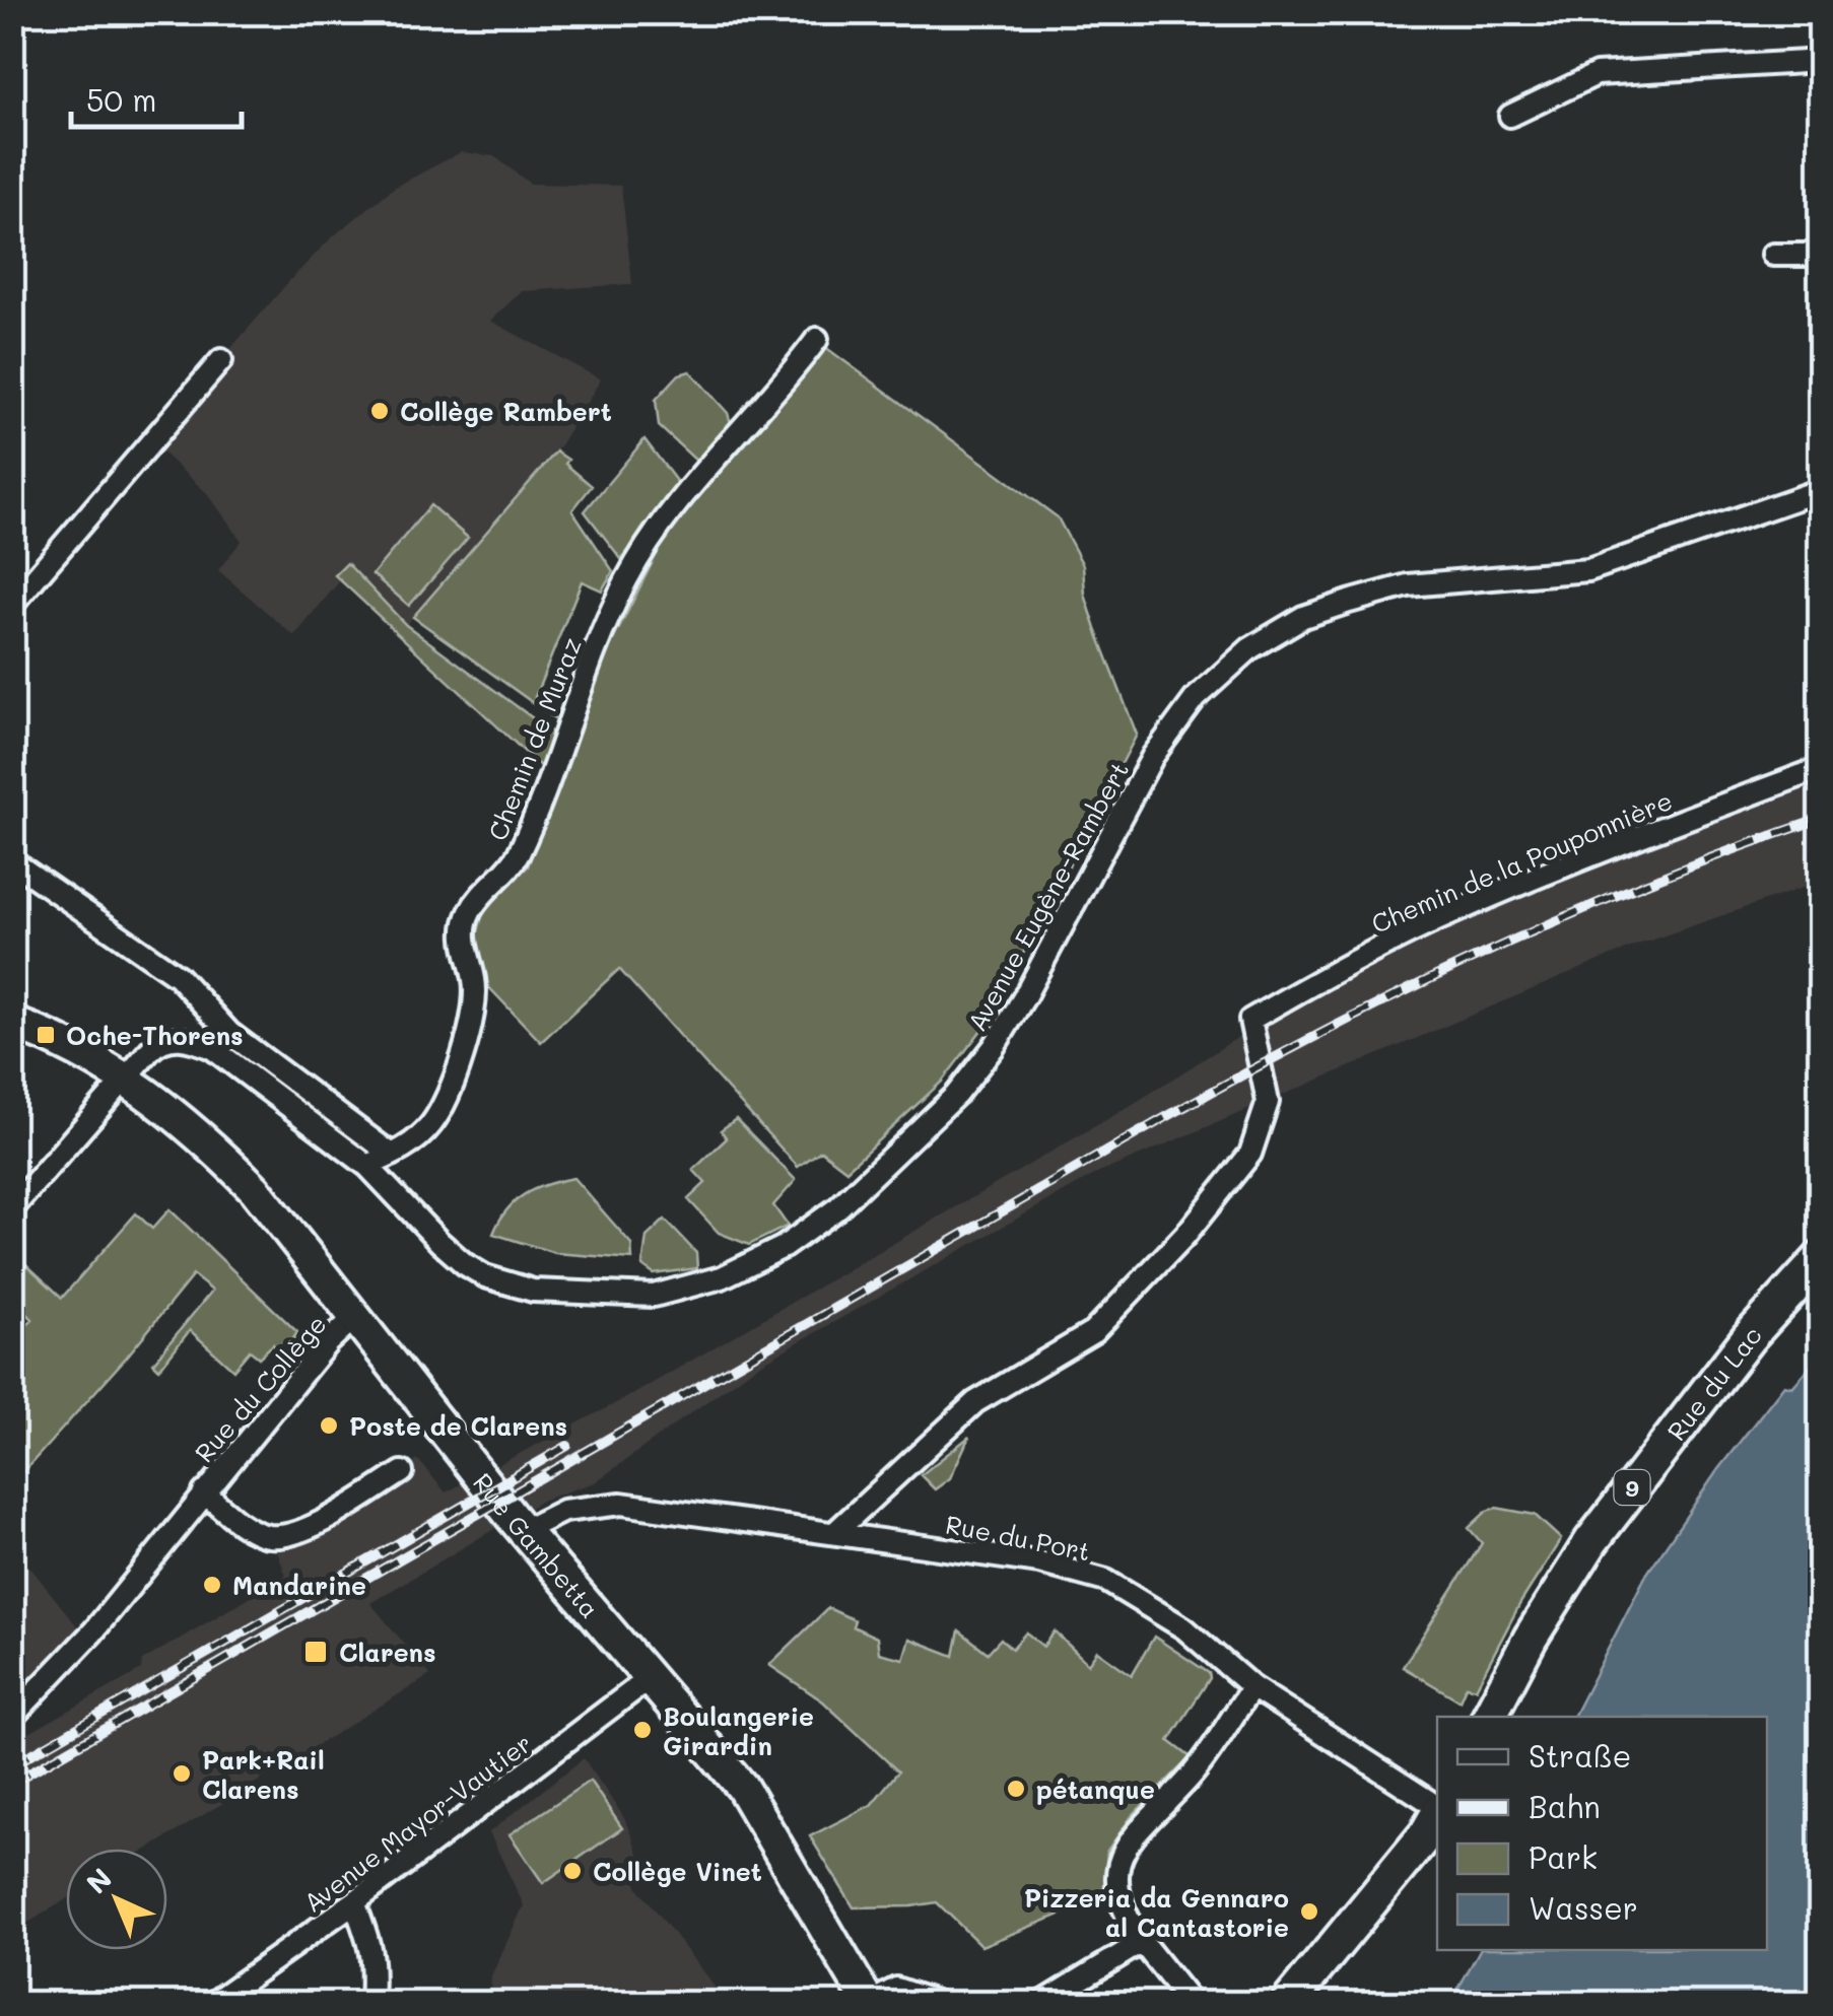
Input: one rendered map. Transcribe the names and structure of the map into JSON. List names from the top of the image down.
{
  "streets": {
    "main road": ["Rue du Lac", "9", "Rue Gambetta"],
    "street": [
      "Chemin de Muraz",
      "Chemin de la Pouponnière",
      "Avenue Eugène-Rambert",
      "Rue du Collège",
      "Rue du Port",
      "Avenue Mayor-Vautier"
    ]
  },
  "crossings": [
    ["Chemin de Muraz", "Avenue Eugène-Rambert"],
    ["Chemin de la Pouponnière", "Rue du Port"],
    ["Avenue Eugène-Rambert", "Rue Gambetta"],
    ["Rue du Collège", "Rue Gambetta"],
    ["Rue du Port", "Rue Gambetta"],
    ["Rue Gambetta", "Avenue Mayor-Vautier"]
  ],
  "places": {
    "other": [
      "Collège Rambert",
      "Poste de Clarens",
      "Mandarine",
      "Boulangerie Girardin",
      "Park+Rail Clarens",
      "pétanque",
      "Collège Vinet",
      "Pizzeria da Gennaro al Cantastorie"
    ],
    "transit": ["Oche-Thorens", "Clarens"]
  },
  "legend": [
    "Straße",
    "Bahn",
    "Park",
    "Wasser"
  ],
  "scale_bar": "50 m",
  "north": "top left"
}
